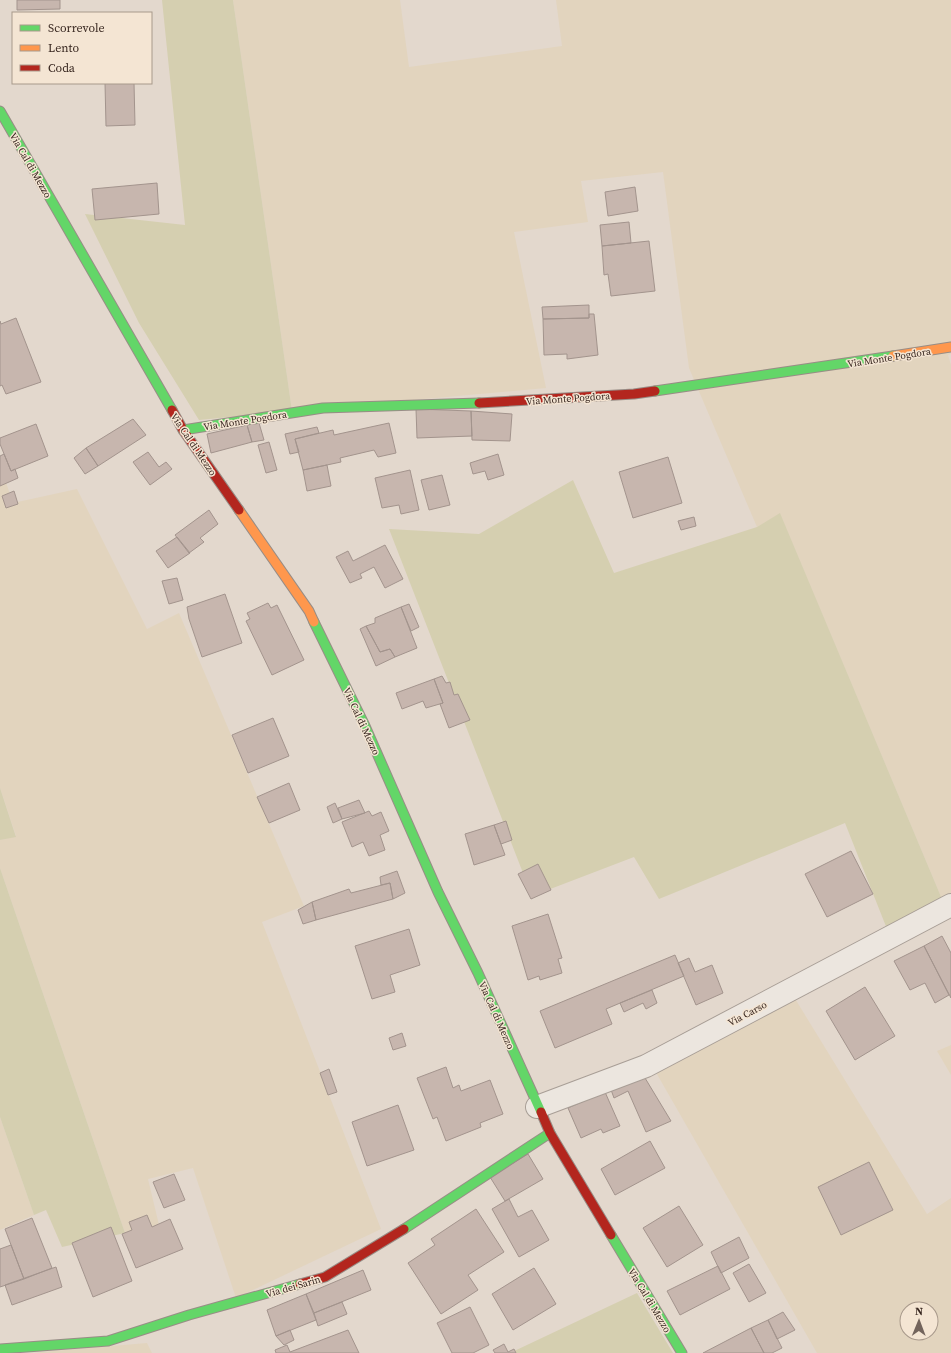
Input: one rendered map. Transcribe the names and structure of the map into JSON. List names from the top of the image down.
{
  "streets": {
    "street": [
      "Via Cal di Mezzo",
      "Via Monte Pogdora",
      "Via Carso",
      "Via dei Sarin"
    ]
  },
  "crossings": [
    ["Via Cal di Mezzo", "Via Monte Pogdora"],
    ["Via Cal di Mezzo", "Via Carso"],
    ["Via Cal di Mezzo", "Via dei Sarin"]
  ],
  "legend": ["Scorrevole", "Lento", "Coda"],
  "north": "top"
}
